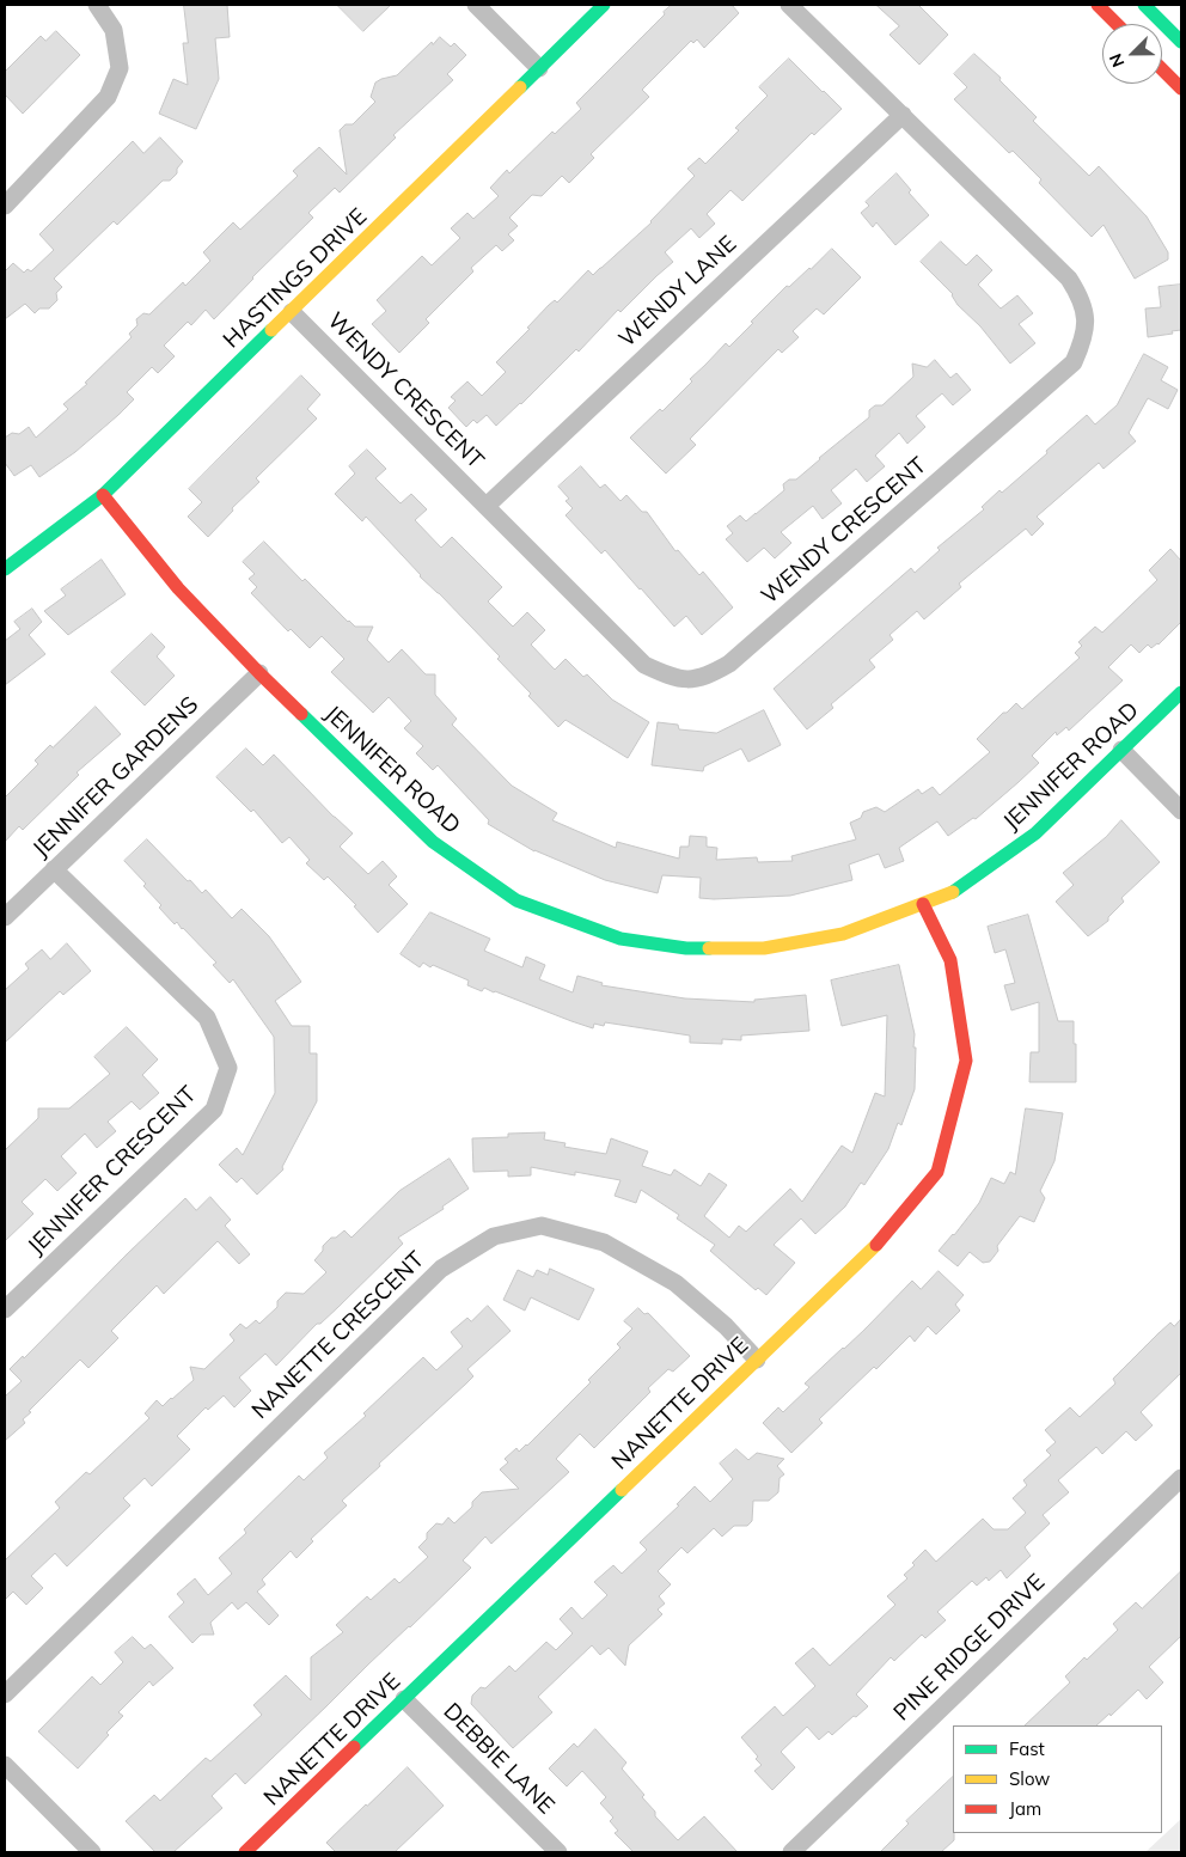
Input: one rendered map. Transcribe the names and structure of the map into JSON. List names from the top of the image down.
{
  "streets": {
    "street": [
      "HASTINGS DRIVE",
      "WENDY LANE",
      "WENDY CRESCENT",
      "JENNIFER ROAD",
      "JENNIFER GARDENS",
      "JENNIFER CRESCENT",
      "NANETTE CRESCENT",
      "NANETTE DRIVE",
      "PINE RIDGE DRIVE",
      "DEBBIE LANE"
    ]
  },
  "crossings": [
    ["HASTINGS DRIVE", "WENDY CRESCENT"],
    ["HASTINGS DRIVE", "JENNIFER ROAD"],
    ["WENDY LANE", "WENDY CRESCENT"],
    ["JENNIFER ROAD", "JENNIFER GARDENS"],
    ["JENNIFER ROAD", "NANETTE DRIVE"],
    ["JENNIFER GARDENS", "JENNIFER CRESCENT"],
    ["NANETTE CRESCENT", "NANETTE DRIVE"],
    ["NANETTE DRIVE", "DEBBIE LANE"]
  ],
  "legend": ["Fast", "Slow", "Jam"],
  "north": "bottom left"
}
